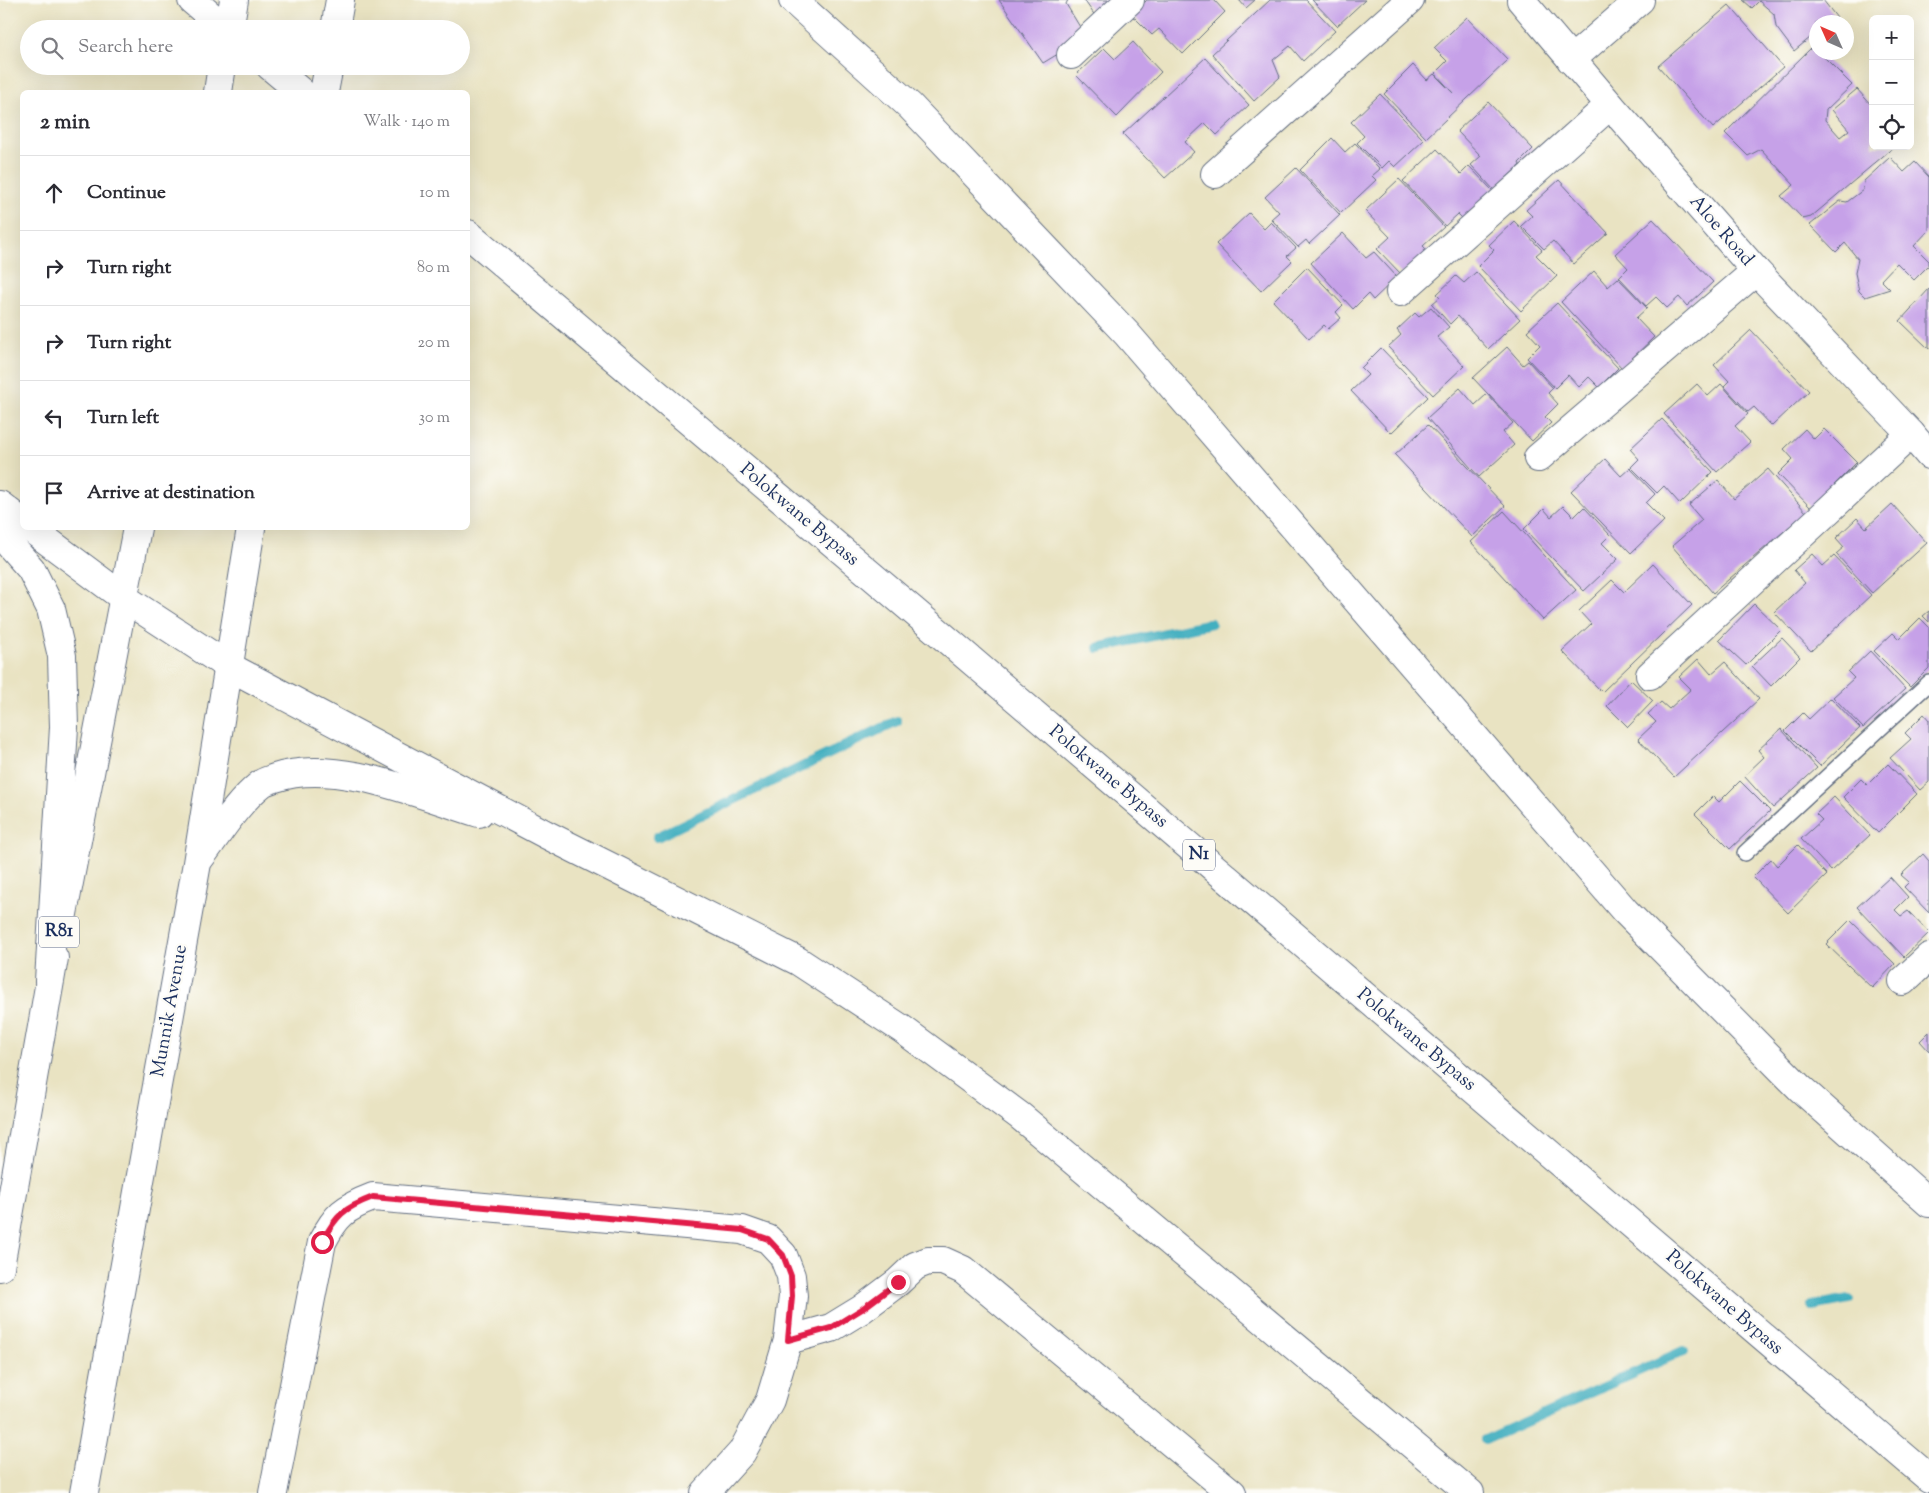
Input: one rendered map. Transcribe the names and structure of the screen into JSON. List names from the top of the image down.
{
  "streets": {
    "main road": [
      "Aloe Road",
      "Polokwane Bypass",
      "N1",
      "R81",
      "Munnik Avenue"
    ]
  },
  "north": "top left",
  "page": {
    "map_buttons": ["+", "−"],
    "search": "Search here",
    "heading": ["2 min", "Walk · 140 m"],
    "list": [
      ["Continue", "10 m"],
      ["Turn right", "80 m"],
      ["Turn right", "20 m"],
      ["Turn left", "30 m"],
      "Arrive at destination"
    ]
  }
}
